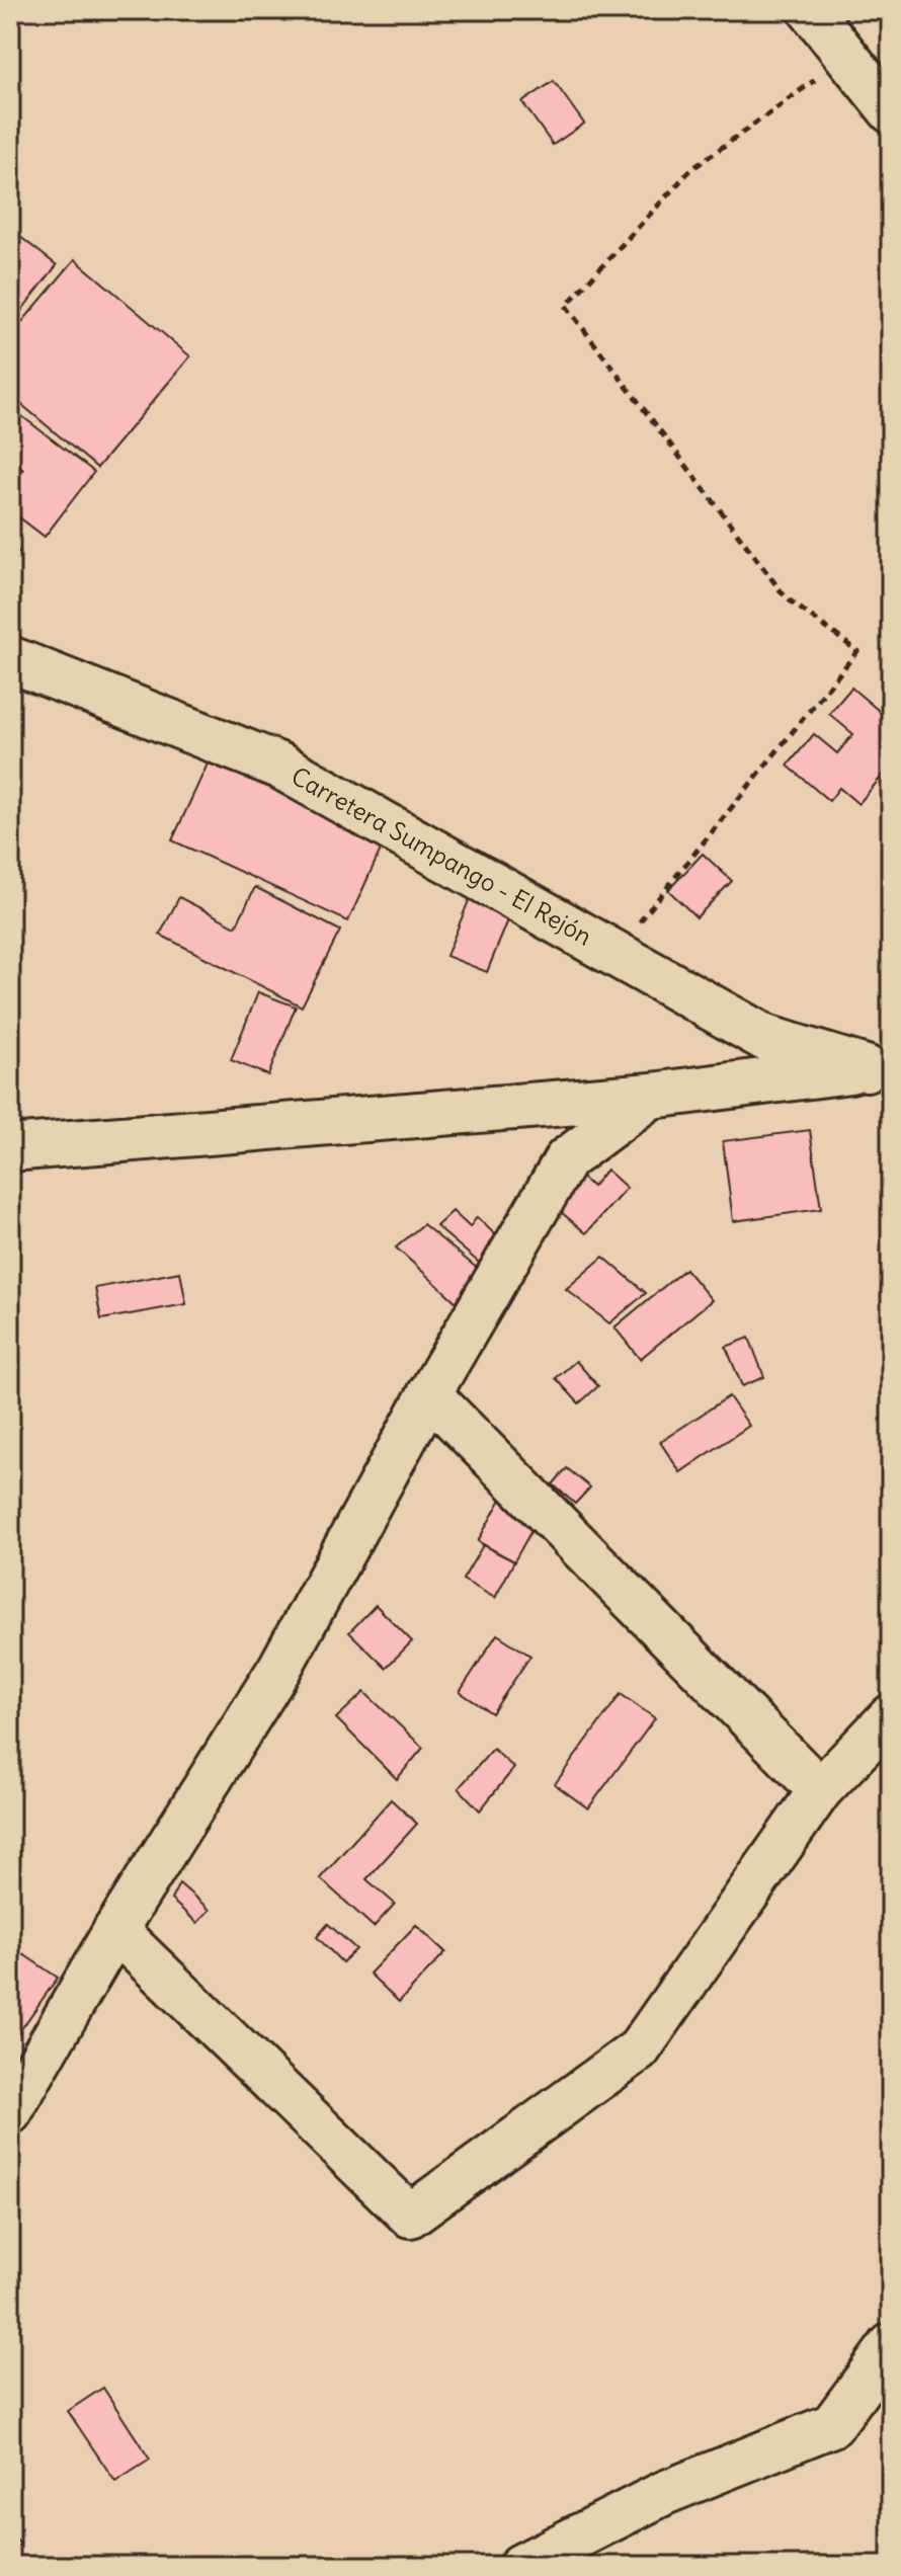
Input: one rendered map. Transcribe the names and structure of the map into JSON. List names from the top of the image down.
{
  "streets": {
    "street": ["Carretera Sumpango - El Rejón"]
  }
}
